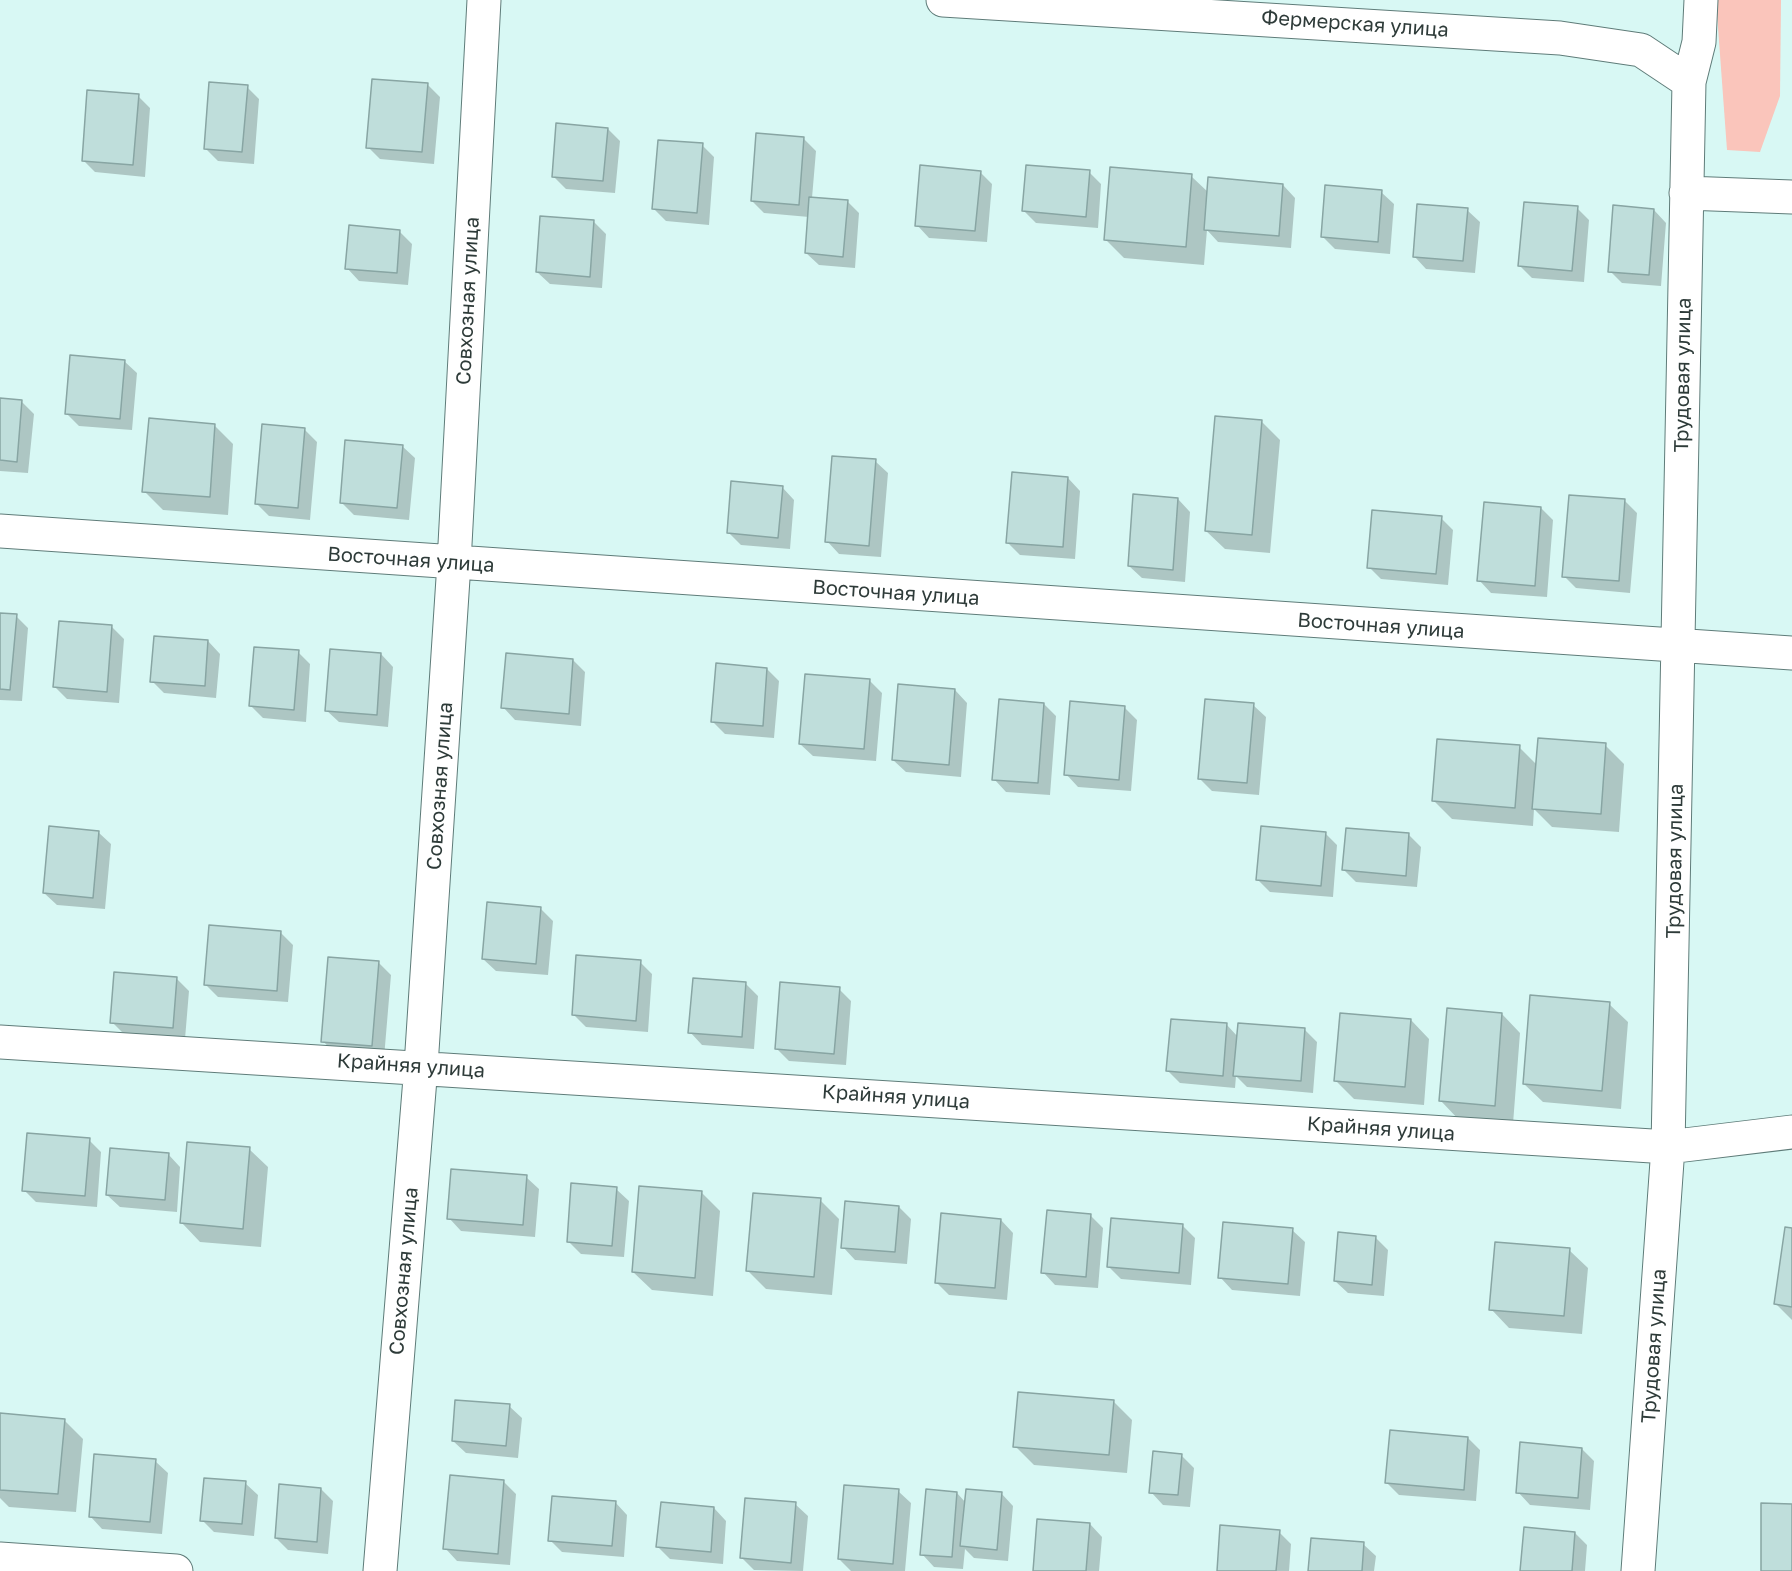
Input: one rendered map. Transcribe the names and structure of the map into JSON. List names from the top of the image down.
{
  "streets": {
    "street": [
      "Фермерская улица",
      "Совхозная улица",
      "Трудовая улица",
      "Восточная улица",
      "Крайняя улица"
    ]
  },
  "crossings": [
    ["Фермерская улица", "Трудовая улица"],
    ["Совхозная улица", "Восточная улица"],
    ["Совхозная улица", "Крайняя улица"],
    ["Трудовая улица", "Восточная улица"],
    ["Трудовая улица", "Крайняя улица"]
  ]
}
